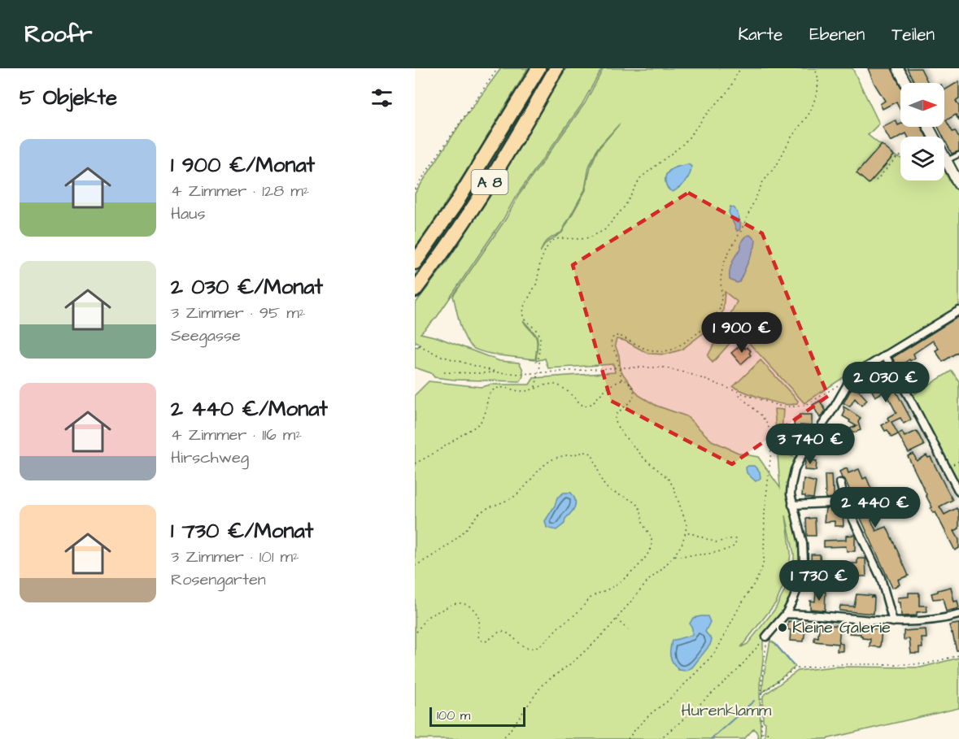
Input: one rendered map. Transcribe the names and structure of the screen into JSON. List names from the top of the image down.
{
  "streets": {
    "highway": ["A 8"]
  },
  "parks": ["Hurenklamm"],
  "places": ["Kleine Galerie"],
  "scale_bar": "100 m",
  "north": "right",
  "page": {
    "header": "Roofr",
    "nav": ["Karte", "Ebenen", "Teilen"],
    "heading": "5 Objekte",
    "list": [
      {
        "name": "1 900 €/Monat",
        "note": "4 Zimmer · 128 m² · Haus"
      },
      {
        "name": "2 030 €/Monat",
        "note": "3 Zimmer · 95 m² · Seegasse"
      },
      {
        "name": "2 440 €/Monat",
        "note": "4 Zimmer · 116 m² · Hirschweg"
      },
      {
        "name": "1 730 €/Monat",
        "note": "3 Zimmer · 101 m² · Rosengarten"
      }
    ],
    "price": [
      "1 900 €",
      "2 030 €",
      "3 740 €",
      "2 440 €",
      "1 730 €"
    ],
    "scale": "100 m"
  }
}
